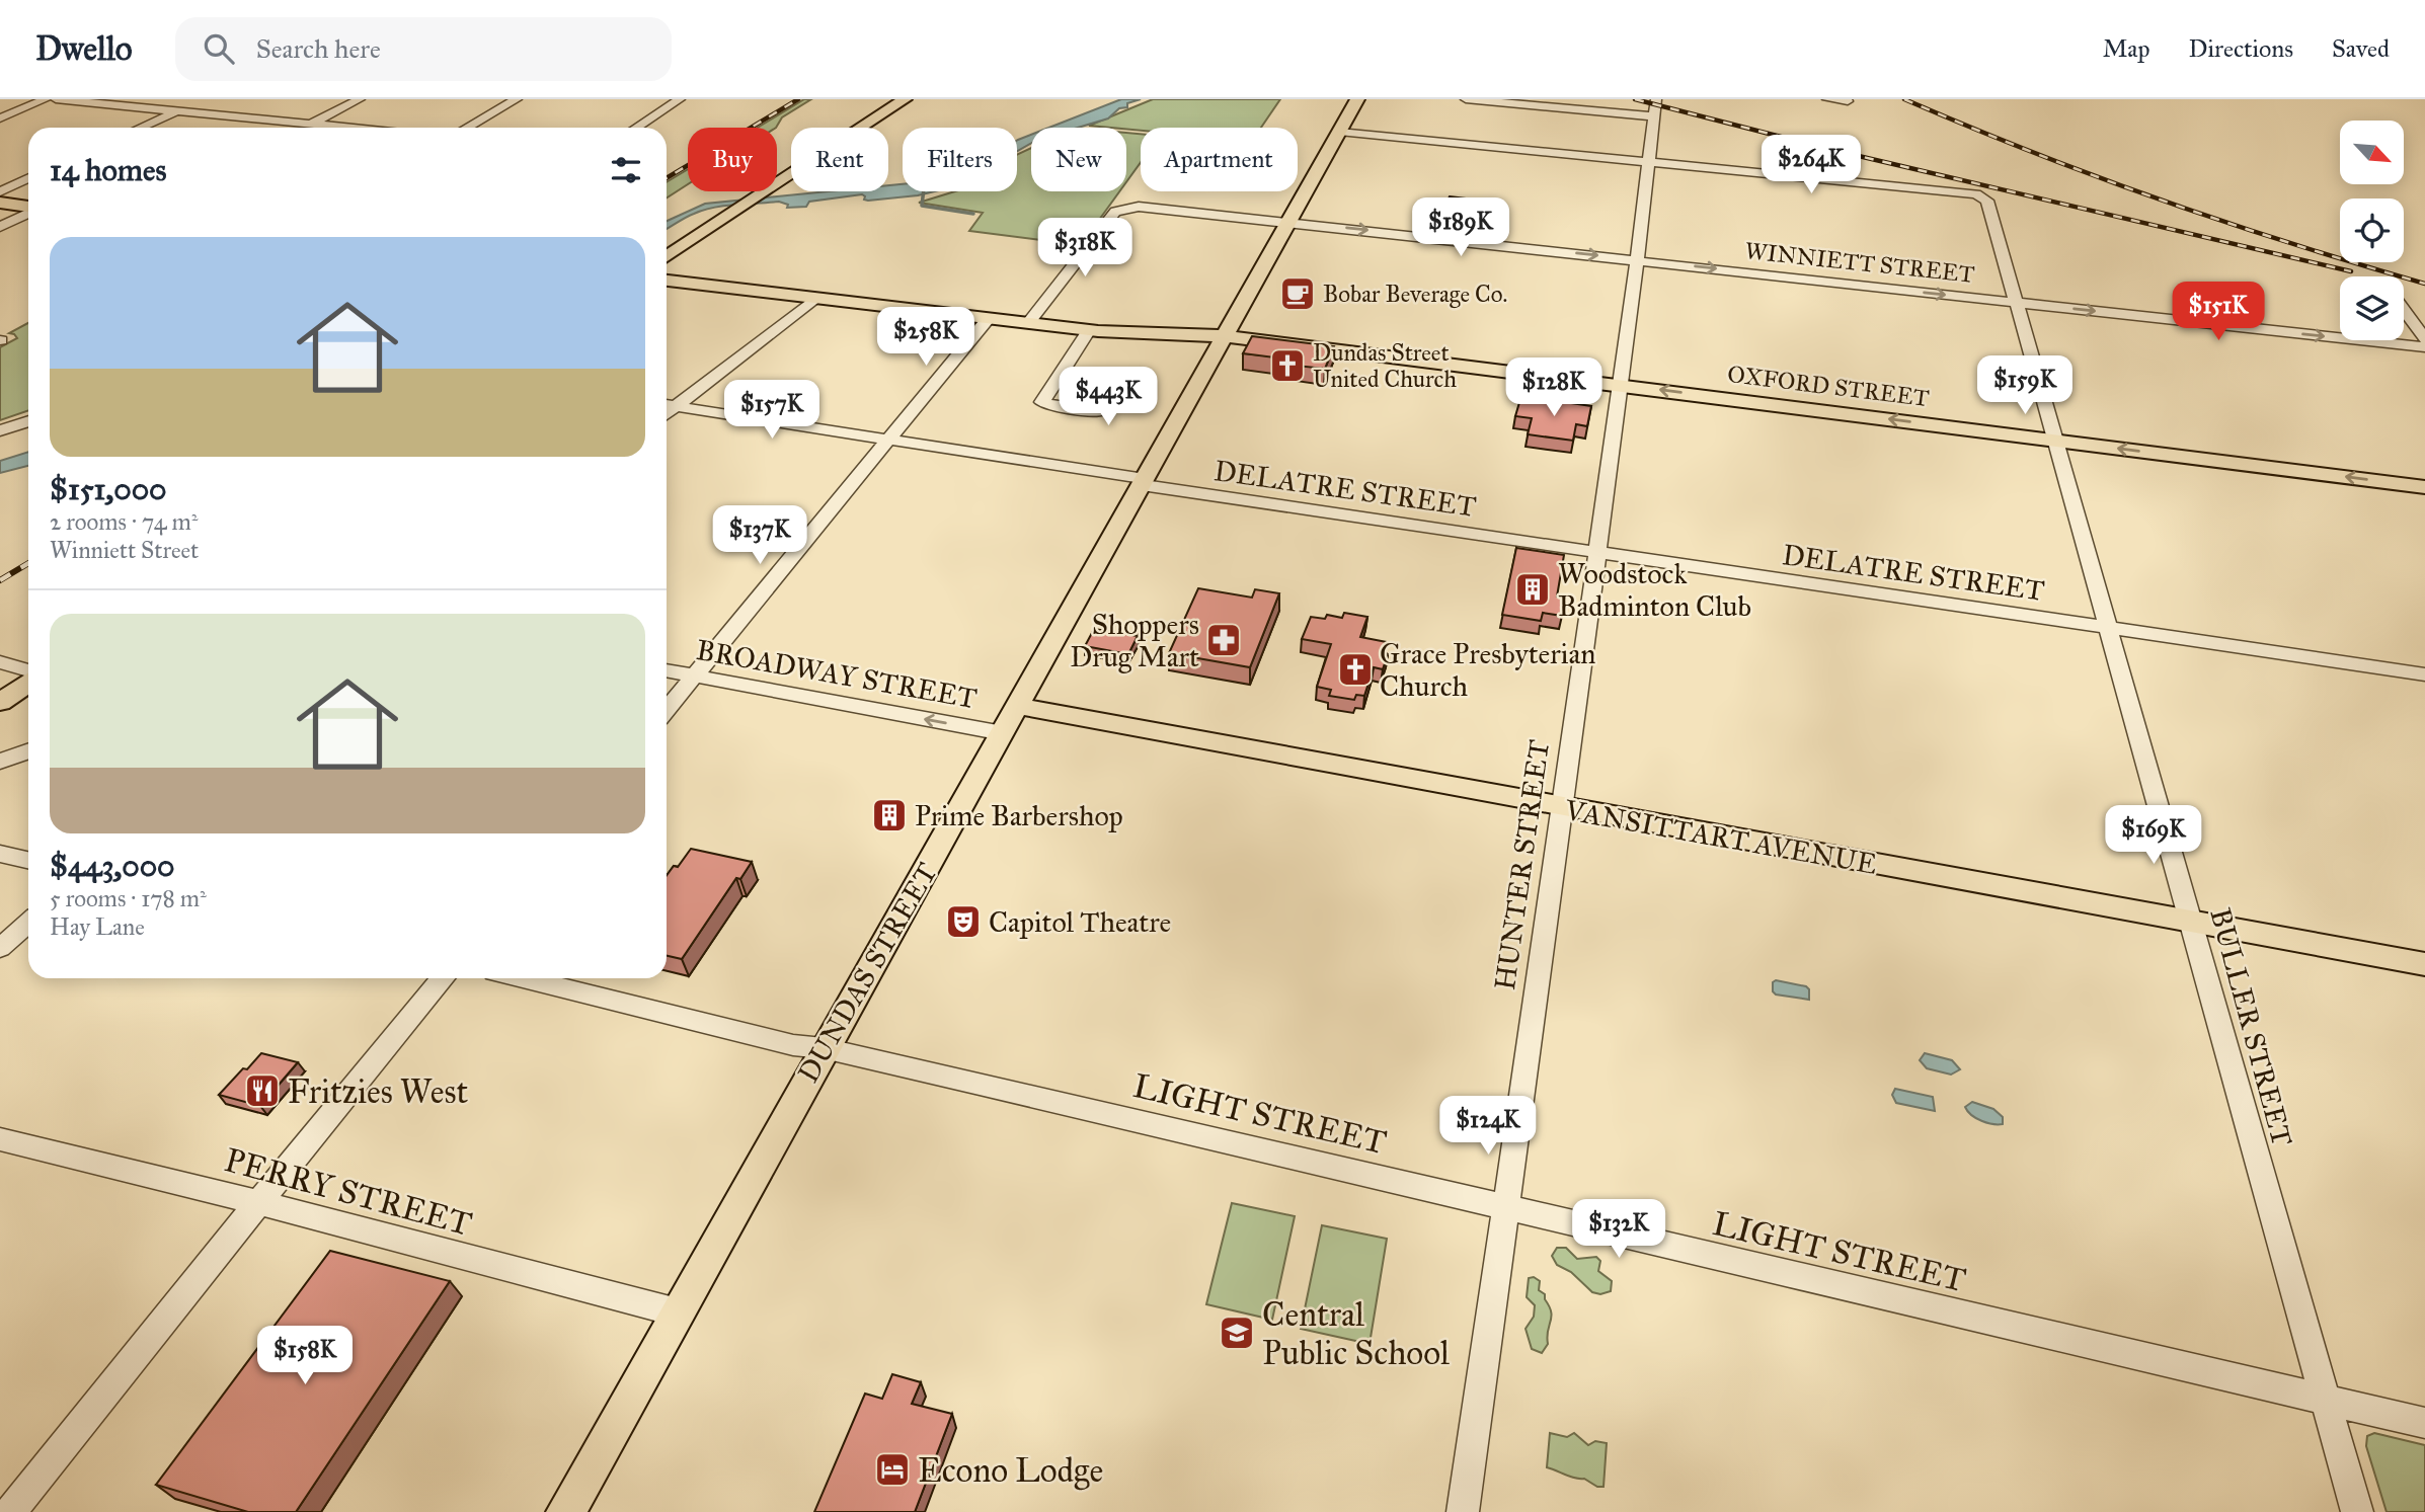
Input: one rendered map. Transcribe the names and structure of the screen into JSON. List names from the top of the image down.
{
  "streets": {
    "main road": ["OXFORD STREET", "VANSITTART AVENUE", "DUNDAS STREET"],
    "street": [
      "WINNIETT STREET",
      "DELATRE STREET",
      "BROADWAY STREET",
      "HUNTER STREET",
      "BULLER STREET",
      "LIGHT STREET",
      "PERRY STREET"
    ]
  },
  "crossings": [
    ["WINNIETT STREET", "HUNTER STREET"],
    ["WINNIETT STREET", "DUNDAS STREET"],
    ["WINNIETT STREET", "BULLER STREET"],
    ["OXFORD STREET", "HUNTER STREET"],
    ["OXFORD STREET", "DUNDAS STREET"],
    ["OXFORD STREET", "BULLER STREET"],
    ["DELATRE STREET", "HUNTER STREET"],
    ["DELATRE STREET", "DUNDAS STREET"],
    ["DELATRE STREET", "BULLER STREET"],
    ["BROADWAY STREET", "VANSITTART AVENUE"],
    ["BROADWAY STREET", "DUNDAS STREET"],
    ["VANSITTART AVENUE", "HUNTER STREET"],
    ["VANSITTART AVENUE", "DUNDAS STREET"],
    ["VANSITTART AVENUE", "BULLER STREET"],
    ["HUNTER STREET", "BULLER STREET"],
    ["HUNTER STREET", "LIGHT STREET"],
    ["DUNDAS STREET", "LIGHT STREET"],
    ["DUNDAS STREET", "PERRY STREET"],
    ["BULLER STREET", "LIGHT STREET"]
  ],
  "one_way": ["OXFORD STREET", "BROADWAY STREET"],
  "places": {
    "cafe": ["Bobar Beverage Co."],
    "church": ["Dundas Street United Church", "Grace Presbyterian Church"],
    "building": ["Woodstock Badminton Club", "Prime Barbershop"],
    "pharmacy": ["Shoppers Drug Mart"],
    "theatre": ["Capitol Theatre"],
    "restaurant": ["Fritzies West"],
    "school or university": ["Central Public School"],
    "hotel": ["Econo Lodge"]
  },
  "north": "bottom right",
  "page": {
    "header": "Dwello",
    "search": "Search here",
    "nav": ["Map", "Directions", "Saved"],
    "chip": [
      "Buy",
      "Rent",
      "Filters",
      "New",
      "Apartment"
    ],
    "heading": "14 homes",
    "price": [
      "$264K",
      "$189K",
      "$318K",
      "$151K",
      "$258K",
      "$159K",
      "$128K",
      "$443K",
      "$157K",
      "$137K",
      "$169K",
      "$124K",
      "$132K",
      "$158K"
    ],
    "list": [
      {
        "name": "$151,000",
        "note": "2 rooms · 74 m² · Winniett Street"
      },
      {
        "name": "$443,000",
        "note": "5 rooms · 178 m² · Hay Lane"
      }
    ]
  }
}
